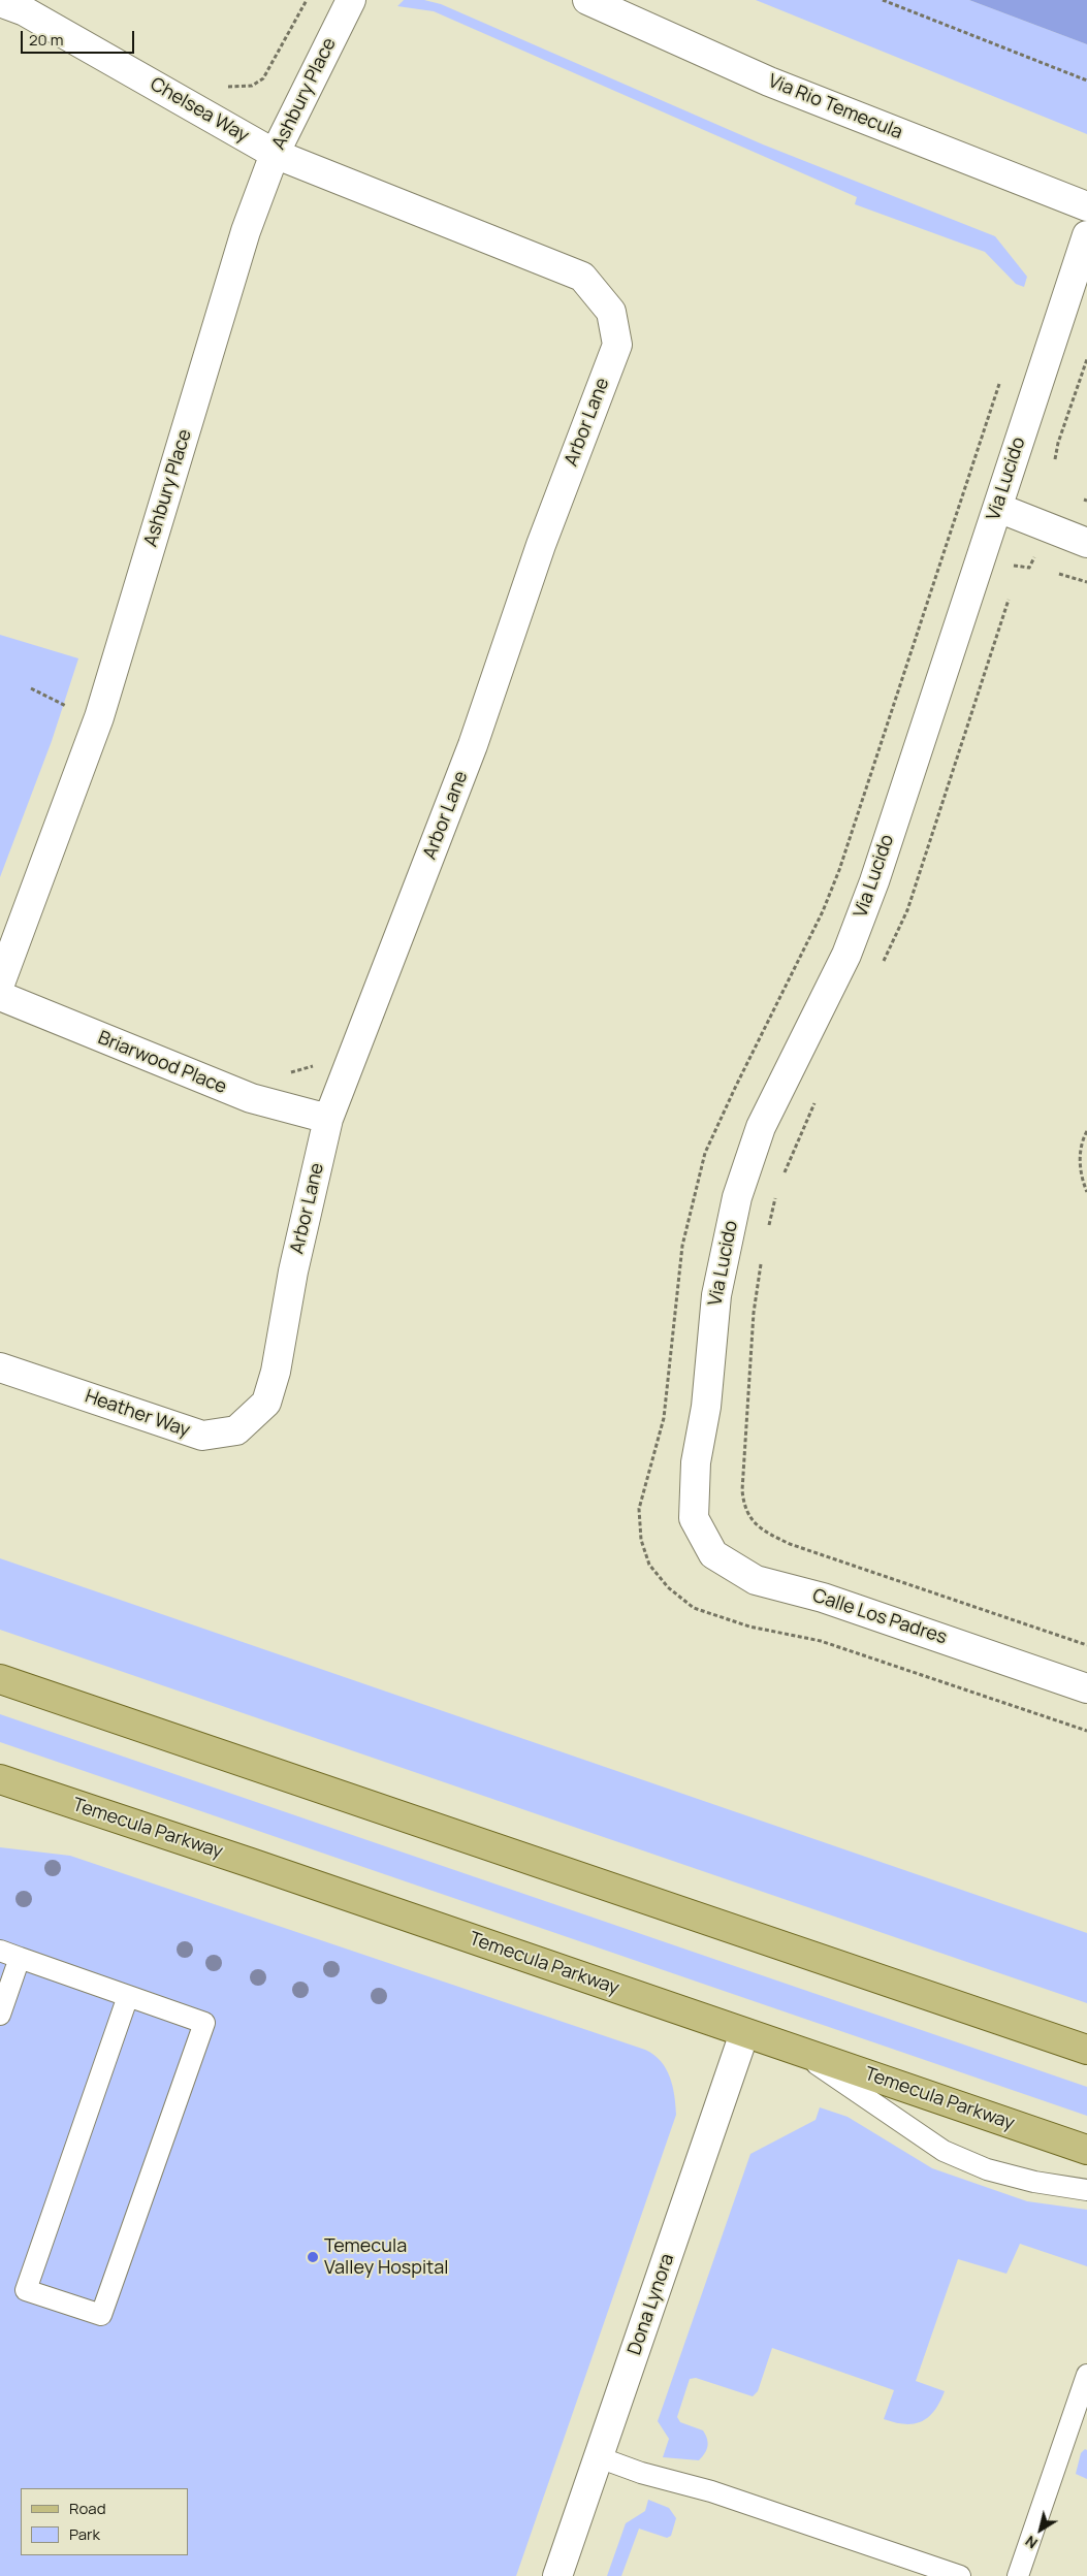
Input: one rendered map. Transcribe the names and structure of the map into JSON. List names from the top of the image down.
{
  "streets": {
    "main road": ["Temecula Parkway"],
    "street": [
      "Ashbury Place",
      "Via Rio Temecula",
      "Chelsea Way",
      "Arbor Lane",
      "Via Lucido",
      "Briarwood Place",
      "Heather Way",
      "Calle Los Padres",
      "Dona Lynora"
    ]
  },
  "crossings": [
    ["Ashbury Place", "Chelsea Way"],
    ["Chelsea Way", "Arbor Lane"],
    ["Arbor Lane", "Briarwood Place"],
    ["Arbor Lane", "Heather Way"],
    ["Via Lucido", "Calle Los Padres"],
    ["Temecula Parkway", "Dona Lynora"]
  ],
  "places": ["Temecula Valley Hospital"],
  "legend": ["Road", "Park"],
  "scale_bar": "20 m",
  "north": "bottom left"
}
